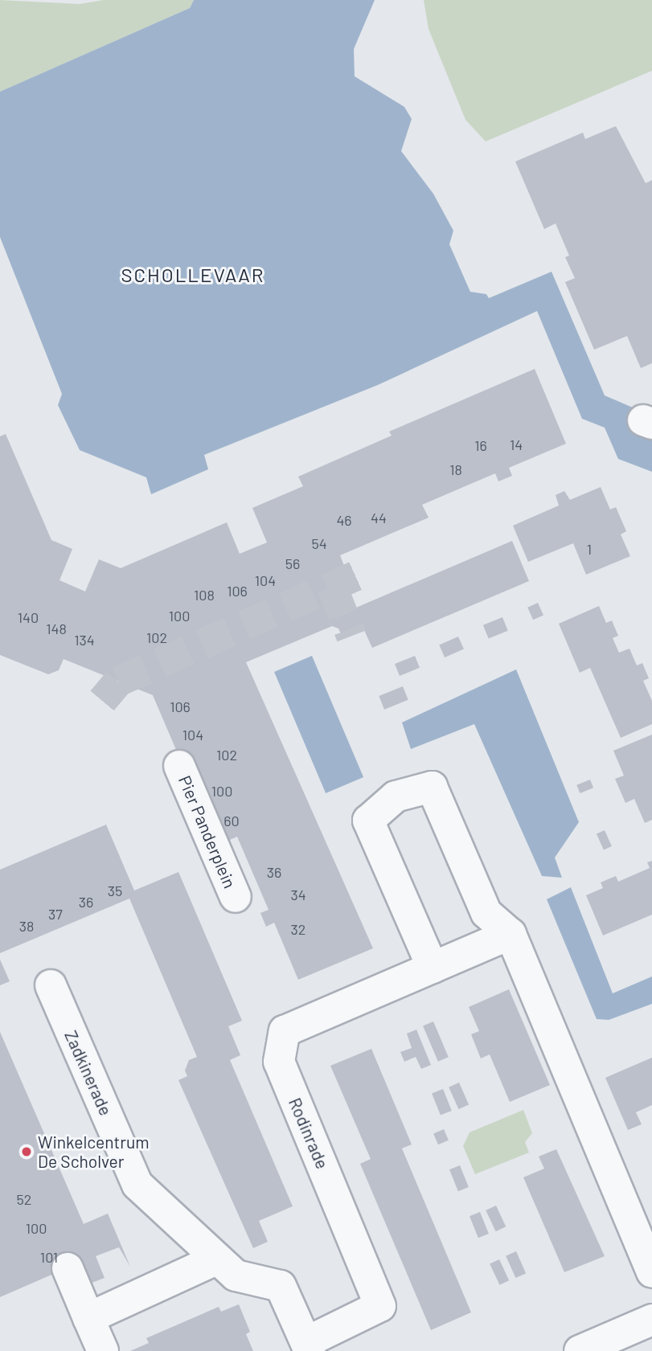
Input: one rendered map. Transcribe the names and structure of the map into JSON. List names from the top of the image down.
{
  "streets": {
    "street": ["Pier Panderplein", "Zadkinerade", "Rodinrade"]
  },
  "crossings": [
    ["Zadkinerade", "Rodinrade"]
  ],
  "districts": ["SCHOLLEVAAR"],
  "places": ["Winkelcentrum De Scholver"],
  "house_numbers": [
    "14",
    "16",
    "18",
    "44",
    "46",
    "54",
    "1",
    "56",
    "104",
    "106",
    "108",
    "100",
    "140",
    "148",
    "102",
    "134",
    "106",
    "104",
    "102",
    "100",
    "60",
    "36",
    "35",
    "34",
    "36",
    "37",
    "38",
    "32",
    "52",
    "100",
    "101"
  ]
}
